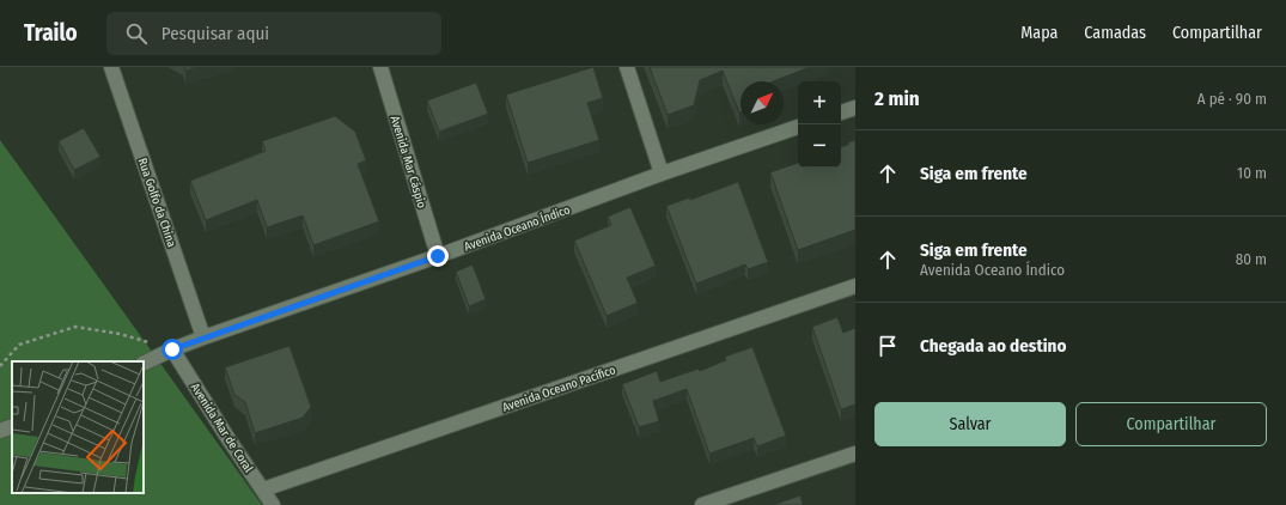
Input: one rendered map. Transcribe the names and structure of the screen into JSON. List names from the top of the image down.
{
  "streets": {
    "street": [
      "Avenida Mar Cáspio",
      "Rua Golfo da China",
      "Avenida Oceano Índico",
      "Avenida Oceano Pacífico",
      "Avenida Mar de Coral"
    ]
  },
  "crossings": [
    ["Avenida Mar Cáspio", "Avenida Oceano Índico"],
    ["Rua Golfo da China", "Avenida Oceano Índico"],
    ["Avenida Oceano Índico", "Avenida Mar de Coral"],
    ["Avenida Oceano Pacífico", "Avenida Mar de Coral"]
  ],
  "north": "top right",
  "page": {
    "header": "Trailo",
    "search": "Pesquisar aqui",
    "nav": ["Mapa", "Camadas", "Compartilhar"],
    "heading": ["2 min", "A pé · 90 m"],
    "map_buttons": ["+", "−"],
    "list": [
      ["Siga em frente", "10 m"],
      ["Siga em frente", "Avenida Oceano Índico", "80 m"],
      "Chegada ao destino"
    ],
    "buttons": ["Salvar", "Compartilhar"]
  }
}
